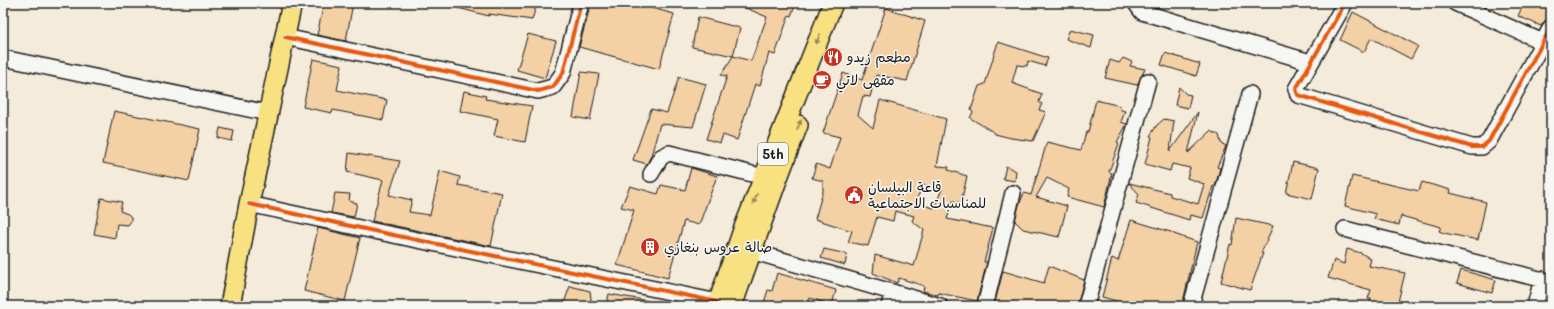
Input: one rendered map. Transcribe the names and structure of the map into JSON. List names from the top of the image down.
{
  "streets": {
    "main road": ["5th"]
  },
  "places": {
    "restaurant": ["مطعم زيدو"],
    "cafe": ["مقهى لاتي"],
    "public building": ["قاعة البيلسان للمناسبات الاجتماعية"],
    "building": ["صالة عروس بنغازي"]
  }
}
